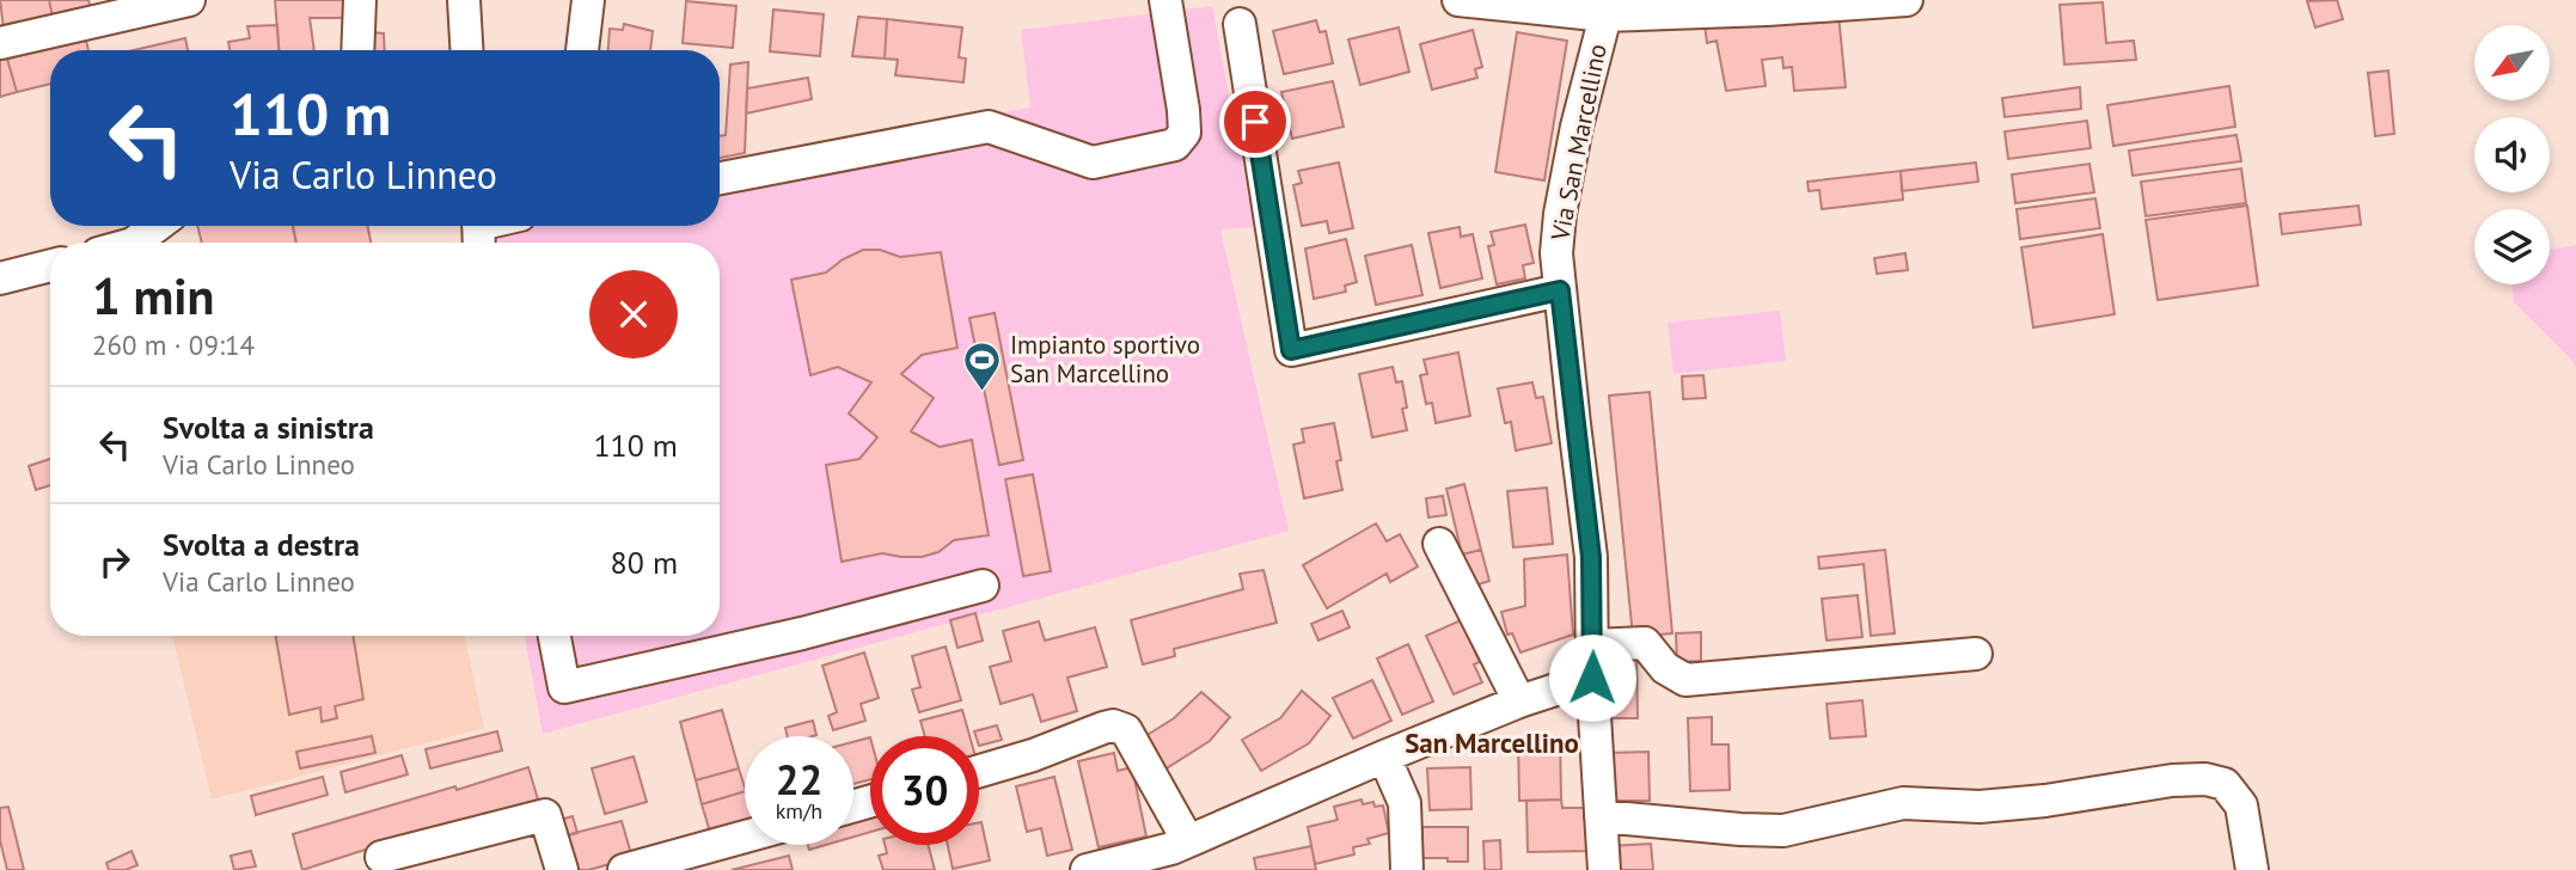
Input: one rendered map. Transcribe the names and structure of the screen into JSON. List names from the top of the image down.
{
  "streets": {
    "street": ["Via San Marcellino"]
  },
  "districts": ["San Marcellino"],
  "places": {
    "sports": ["Impianto sportivo San Marcellino"]
  },
  "north": "bottom left",
  "page": {
    "turn": ["110 m", "Via Carlo Linneo"],
    "heading": ["1 min", "260 m · 09:14"],
    "list": [
      {
        "name": "Svolta a sinistra",
        "note": "Via Carlo Linneo",
        "value": "110 m"
      },
      {
        "name": "Svolta a destra",
        "note": "Via Carlo Linneo",
        "value": "80 m"
      }
    ],
    "speed": "22 km/h",
    "limit": "30"
  }
}
